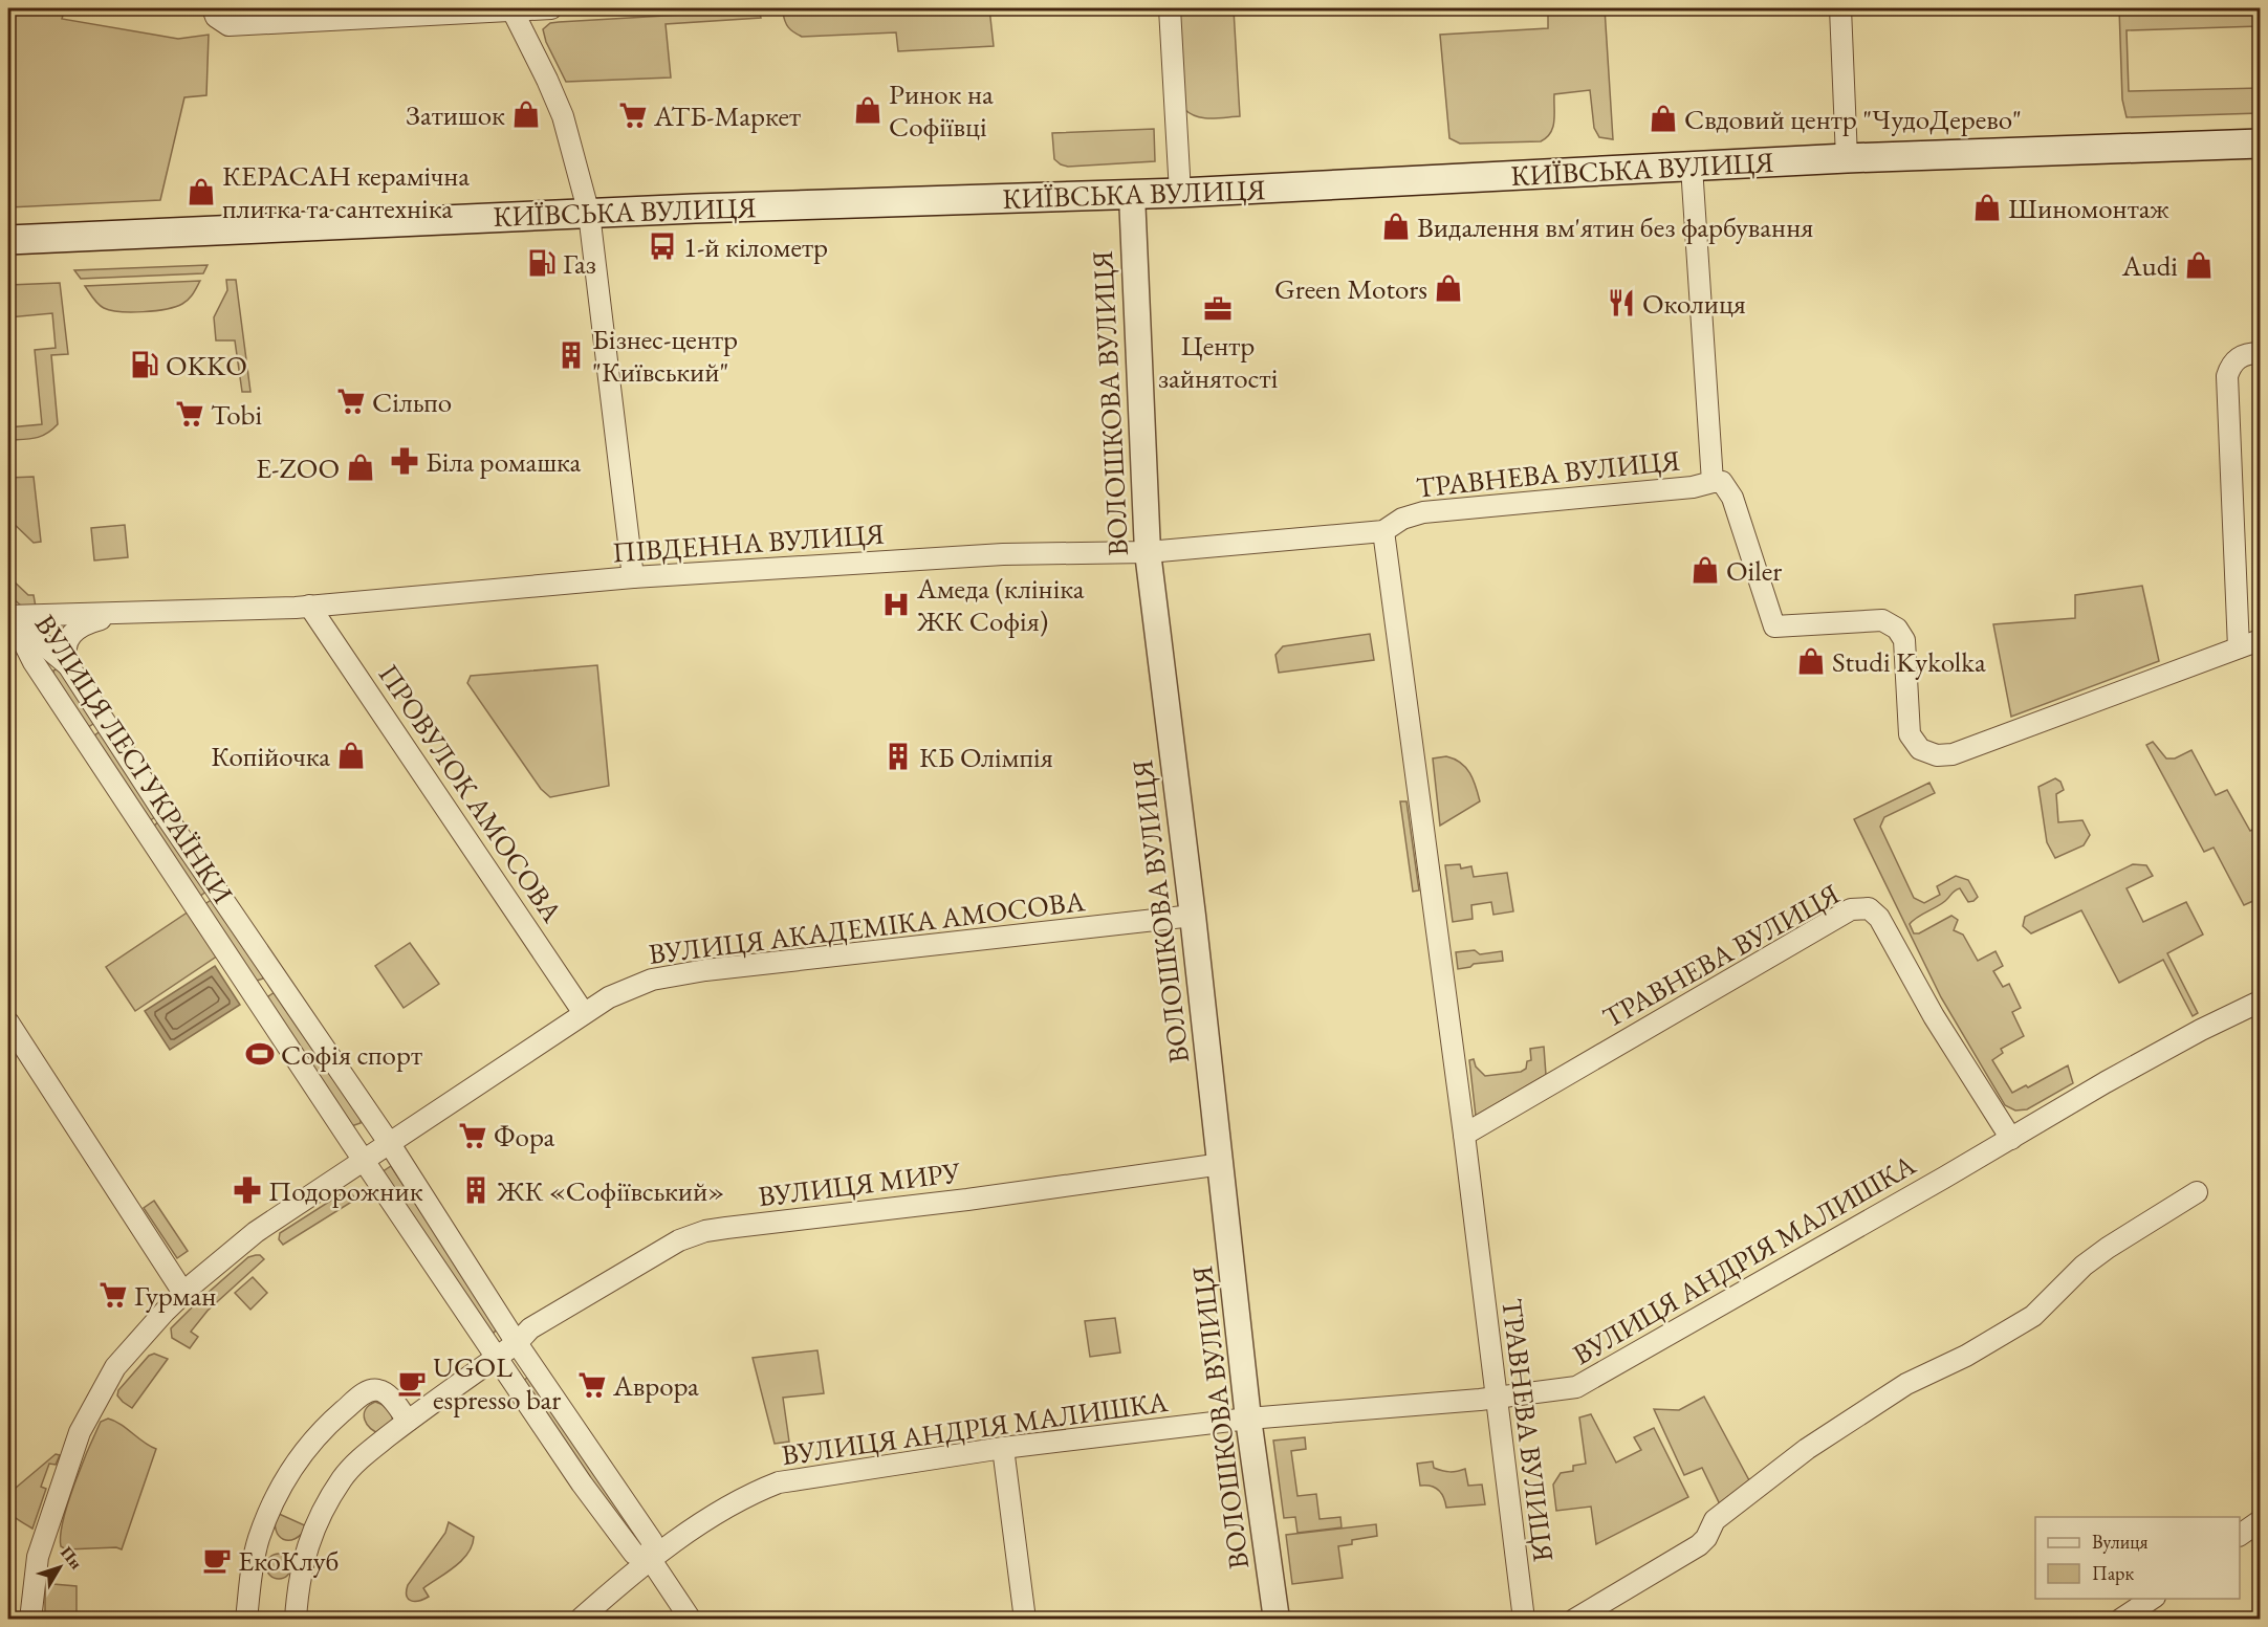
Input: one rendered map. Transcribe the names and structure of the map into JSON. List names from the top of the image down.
{
  "streets": {
    "main road": ["КИЇВСЬКА ВУЛИЦЯ"],
    "street": [
      "ВОЛОШКОВА ВУЛИЦЯ",
      "ТРАВНЕВА ВУЛИЦЯ",
      "ПІВДЕННА ВУЛИЦЯ",
      "ВУЛИЦЯ ЛЕСІ УКРАЇНКИ",
      "ПРОВУЛОК АМОСОВА",
      "ВУЛИЦЯ АКАДЕМІКА АМОСОВА",
      "ВУЛИЦЯ МИРУ",
      "ВУЛИЦЯ АНДРІЯ МАЛИШКА"
    ]
  },
  "crossings": [
    ["КИЇВСЬКА ВУЛИЦЯ", "ВОЛОШКОВА ВУЛИЦЯ"],
    ["КИЇВСЬКА ВУЛИЦЯ", "ТРАВНЕВА ВУЛИЦЯ"],
    ["ВОЛОШКОВА ВУЛИЦЯ", "ПІВДЕННА ВУЛИЦЯ"],
    ["ВОЛОШКОВА ВУЛИЦЯ", "ВУЛИЦЯ АКАДЕМІКА АМОСОВА"],
    ["ВОЛОШКОВА ВУЛИЦЯ", "ВУЛИЦЯ МИРУ"],
    ["ВОЛОШКОВА ВУЛИЦЯ", "ВУЛИЦЯ АНДРІЯ МАЛИШКА"],
    ["ТРАВНЕВА ВУЛИЦЯ", "ПІВДЕННА ВУЛИЦЯ"],
    ["ТРАВНЕВА ВУЛИЦЯ", "ВУЛИЦЯ АНДРІЯ МАЛИШКА"],
    ["ПІВДЕННА ВУЛИЦЯ", "ВУЛИЦЯ ЛЕСІ УКРАЇНКИ"],
    ["ПІВДЕННА ВУЛИЦЯ", "ПРОВУЛОК АМОСОВА"],
    ["ВУЛИЦЯ ЛЕСІ УКРАЇНКИ", "ВУЛИЦЯ АКАДЕМІКА АМОСОВА"],
    ["ВУЛИЦЯ ЛЕСІ УКРАЇНКИ", "ВУЛИЦЯ МИРУ"],
    ["ВУЛИЦЯ ЛЕСІ УКРАЇНКИ", "ВУЛИЦЯ АНДРІЯ МАЛИШКА"],
    ["ПРОВУЛОК АМОСОВА", "ВУЛИЦЯ АКАДЕМІКА АМОСОВА"]
  ],
  "places": {
    "shop": [
      "Ринок на Софіївці",
      "Затишок",
      "Свдовий центр \"ЧудоДерево\"",
      "КЕРАСАН керамічна плитка та сантехніка",
      "Шиномонтаж",
      "Видалення вм'ятин без фарбування",
      "Audi",
      "Green Motors",
      "E-ZOO",
      "Oiler",
      "Studi Kykolka",
      "Копійочка"
    ],
    "supermarket": [
      "АТБ-Маркет",
      "Сільпо",
      "Tobi",
      "Фора",
      "Гурман",
      "Аврора"
    ],
    "bus stop": ["1-й кілометр"],
    "fuel station": ["Газ", "OKKO"],
    "restaurant": ["Околиця"],
    "office": ["Центр зайнятості"],
    "building": ["Бізнес-центр \"Київський\"", "КБ Олімпія", "ЖК «Софіївський»"],
    "pharmacy": ["Біла ромашка", "Подорожник"],
    "hospital": ["Амеда (клініка ЖК Софія)"],
    "sports": ["Софія спорт"],
    "cafe": ["UGOL espresso bar", "ЕкоКлуб"]
  },
  "legend": ["Вулиця", "Парк"],
  "north": "top right"
}
